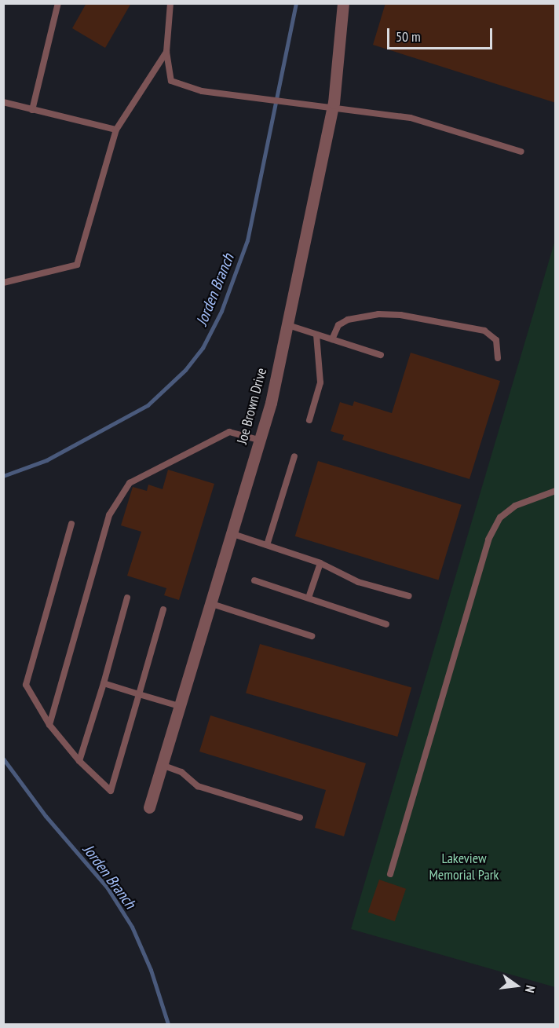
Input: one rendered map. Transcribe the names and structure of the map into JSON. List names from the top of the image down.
{
  "streets": {
    "street": ["Joe Brown Drive"]
  },
  "water": ["Jorden Branch"],
  "parks": ["Lakeview Memorial Park"],
  "scale_bar": "50 m",
  "north": "right"
}
